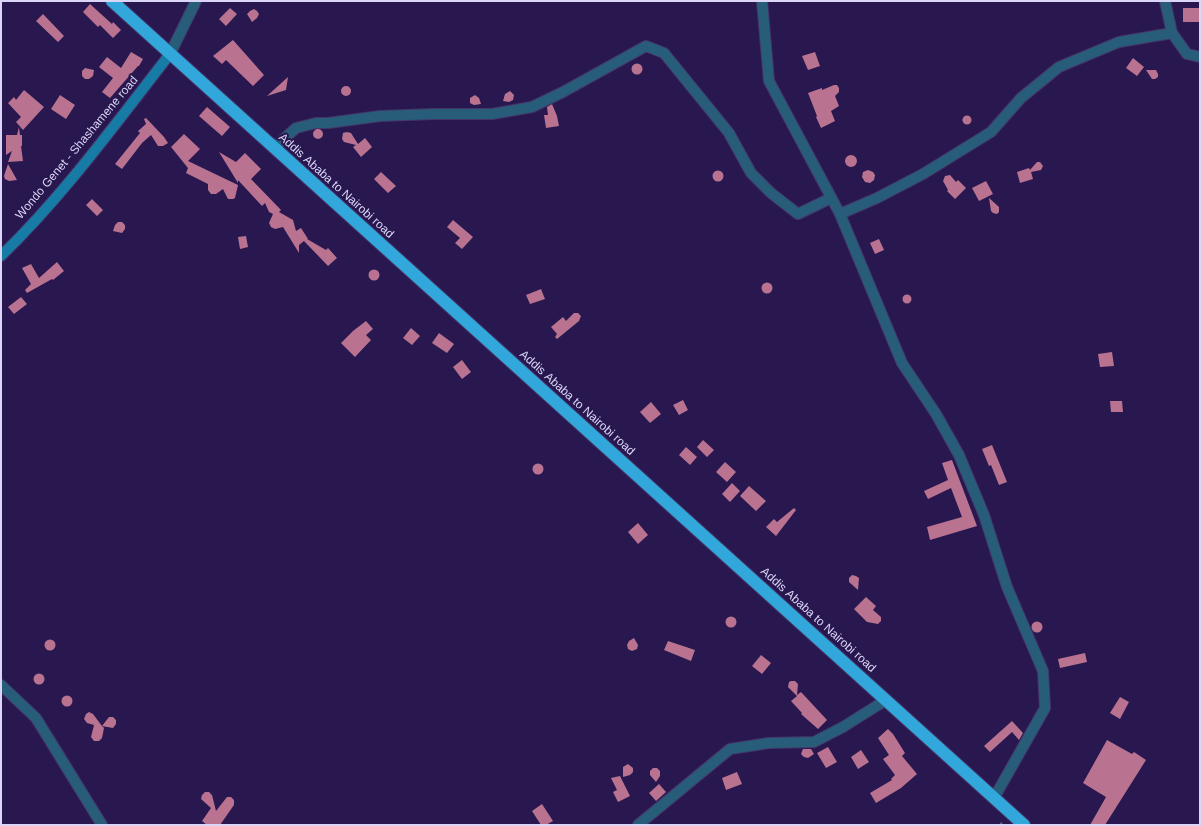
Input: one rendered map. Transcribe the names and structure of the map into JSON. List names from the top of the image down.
{
  "streets": {
    "highway": ["Addis Ababa to Nairobi road"],
    "main road": ["Wondo Genet - Shashamene road"]
  },
  "crossings": [
    ["Wondo Genet - Shashamene road", "Addis Ababa to Nairobi road"]
  ]
}
